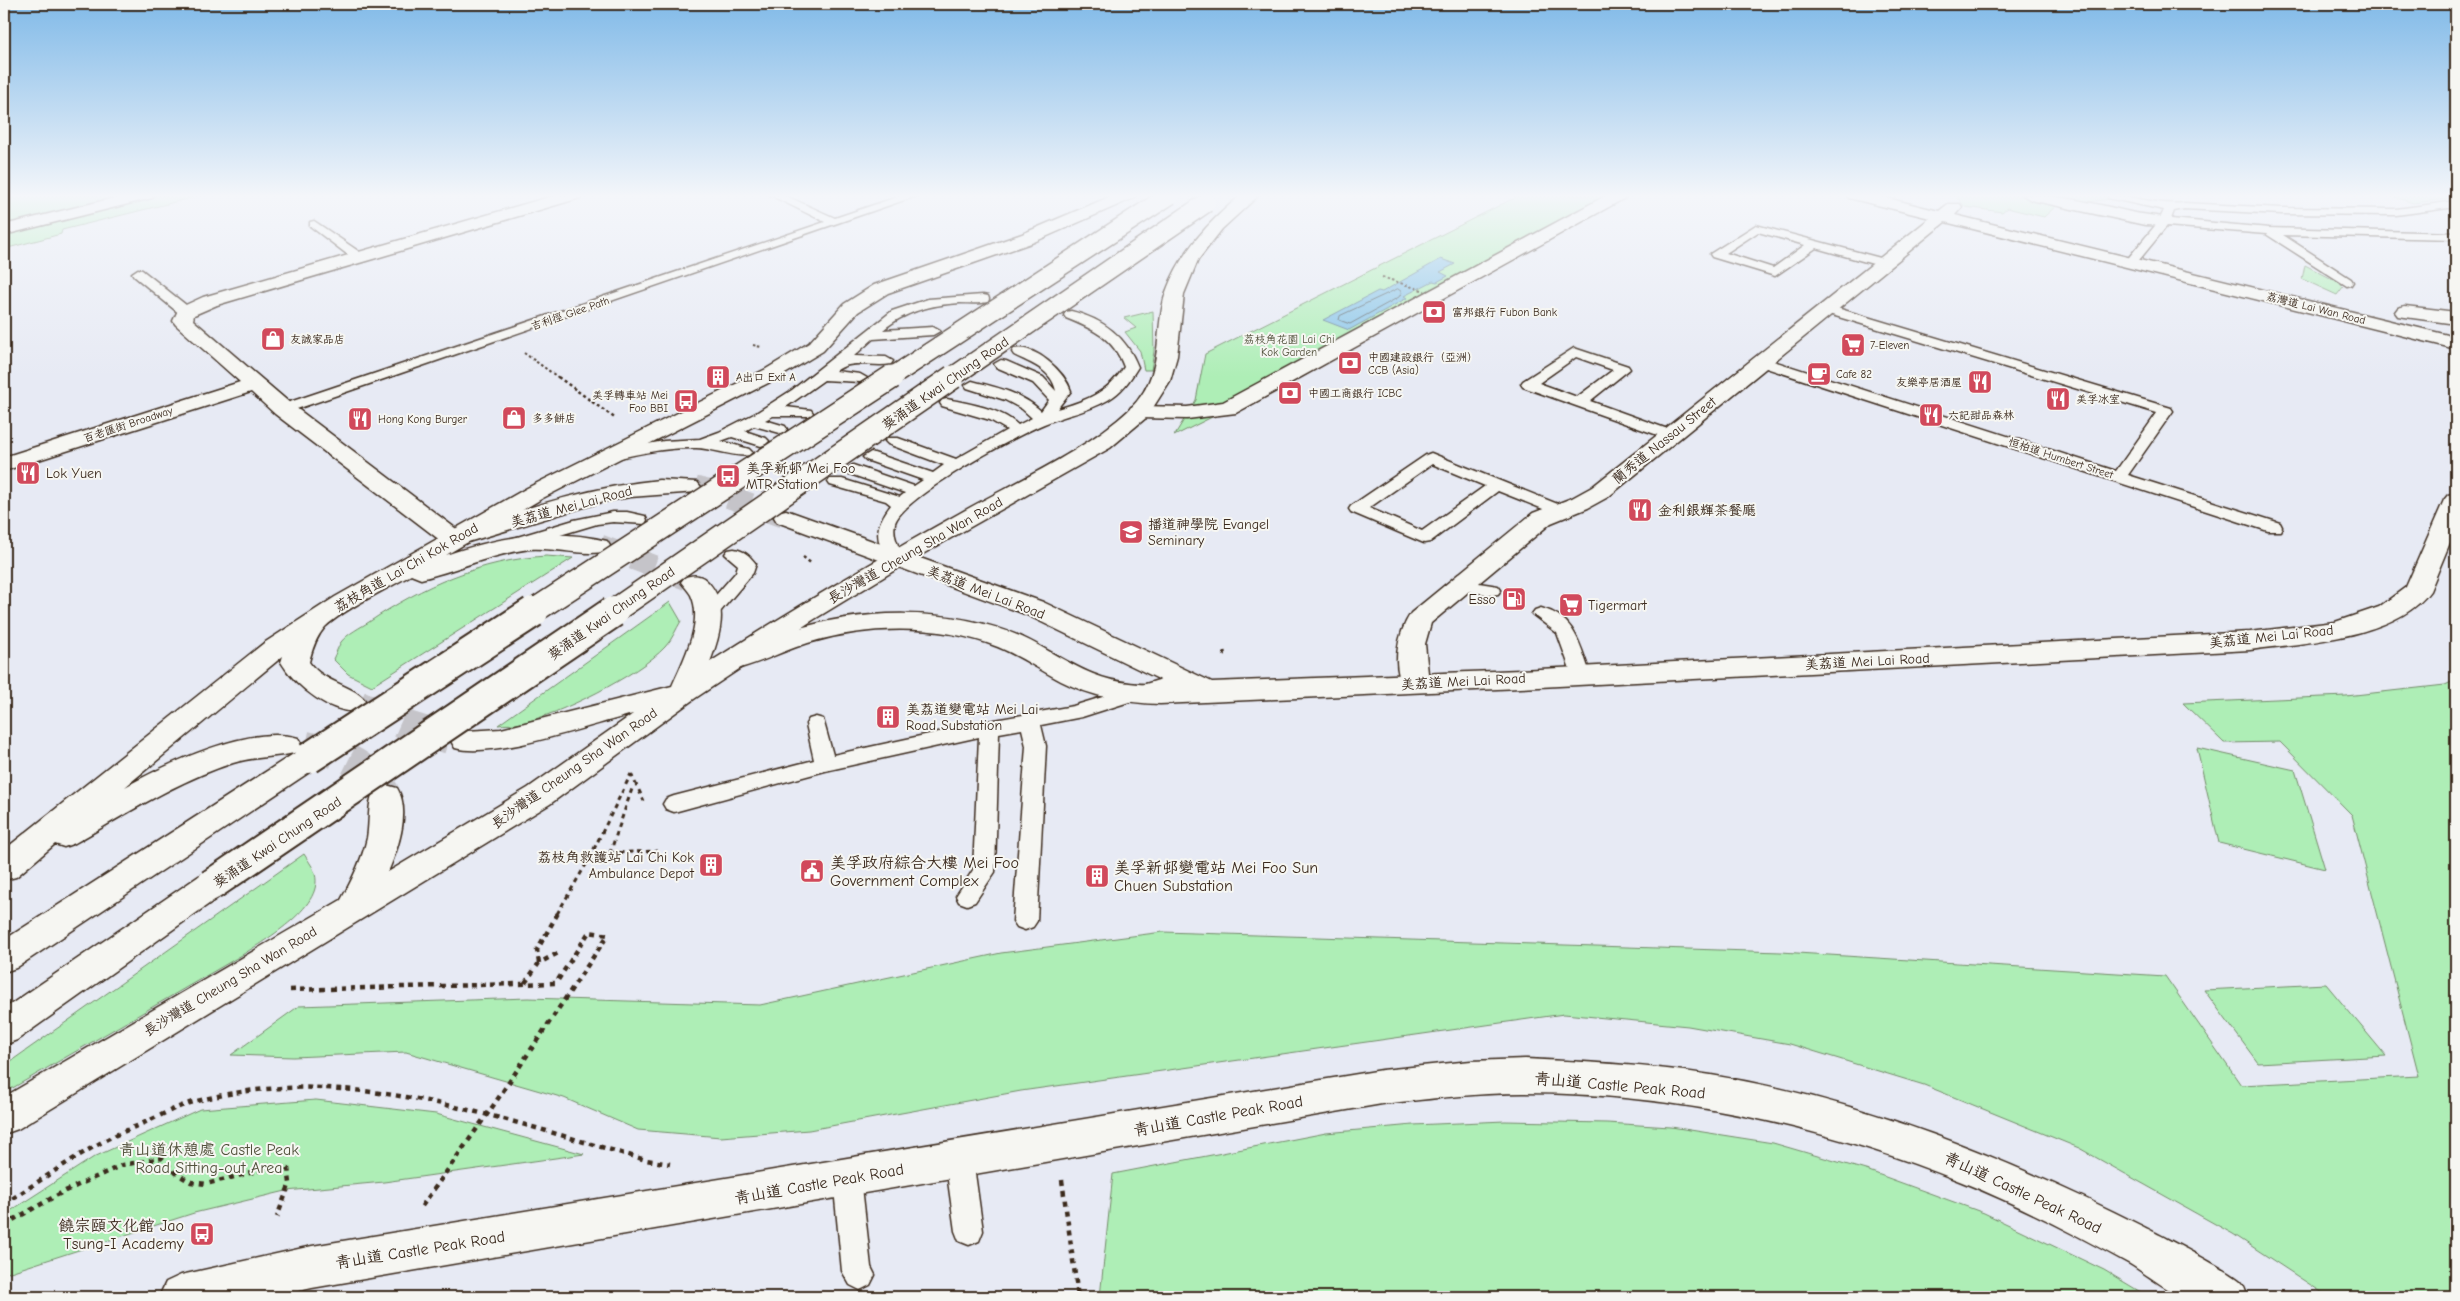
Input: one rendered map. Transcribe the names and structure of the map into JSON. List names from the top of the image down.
{
  "streets": {
    "main road": [
      "荔灣道 Lai Wan Road",
      "葵涌道 Kwai Chung Road",
      "百老匯街 Broadway",
      "蘭秀道 Nassau Street",
      "美荔道 Mei Lai Road",
      "長沙灣道 Cheung Sha Wan Road",
      "荔枝角道 Lai Chi Kok Road",
      "青山道 Castle Peak Road"
    ],
    "lane": ["吉利徑 Glee Path", "恒柏道 Humbert Street"]
  },
  "crossings": [
    ["蘭秀道 Nassau Street", "恒柏道 Humbert Street"],
    ["蘭秀道 Nassau Street", "美荔道 Mei Lai Road"],
    ["美荔道 Mei Lai Road", "長沙灣道 Cheung Sha Wan Road"],
    ["美荔道 Mei Lai Road", "荔枝角道 Lai Chi Kok Road"]
  ],
  "parks": ["荔枝角花園 Lai Chi Kok Garden", "青山道休憩處 Castle Peak Road Sitting-out Area"],
  "places": {
    "bank": ["富邦銀行 Fubon Bank", "中國建設銀行（亞洲） CCB (Asia)", "中國工商銀行 ICBC"],
    "shop": ["友誠家品店", "多多餅店"],
    "supermarket": ["7-Eleven", "Tigermart"],
    "cafe": ["Cafe 82"],
    "building": [
      "A出口 Exit A",
      "美荔道變電站 Mei Lai Road Substation",
      "荔枝角救護站 Lai Chi Kok Ambulance Depot",
      "美孚新邨變電站 Mei Foo Sun Chuen Substation"
    ],
    "restaurant": [
      "友樂亭居酒屋",
      "美孚冰室",
      "六記甜品森林",
      "Hong Kong Burger",
      "Lok Yuen",
      "金利銀輝茶餐廰"
    ],
    "bus stop": ["美孚轉車站 Mei Foo BBI", "美孚新邨 Mei Foo MTR Station", "饒宗頤文化館 Jao Tsung-I Academy"],
    "school or university": ["播道神學院 Evangel Seminary"],
    "fuel station": ["Esso"],
    "public building": ["美孚政府綜合大樓 Mei Foo Government Complex"]
  }
}
